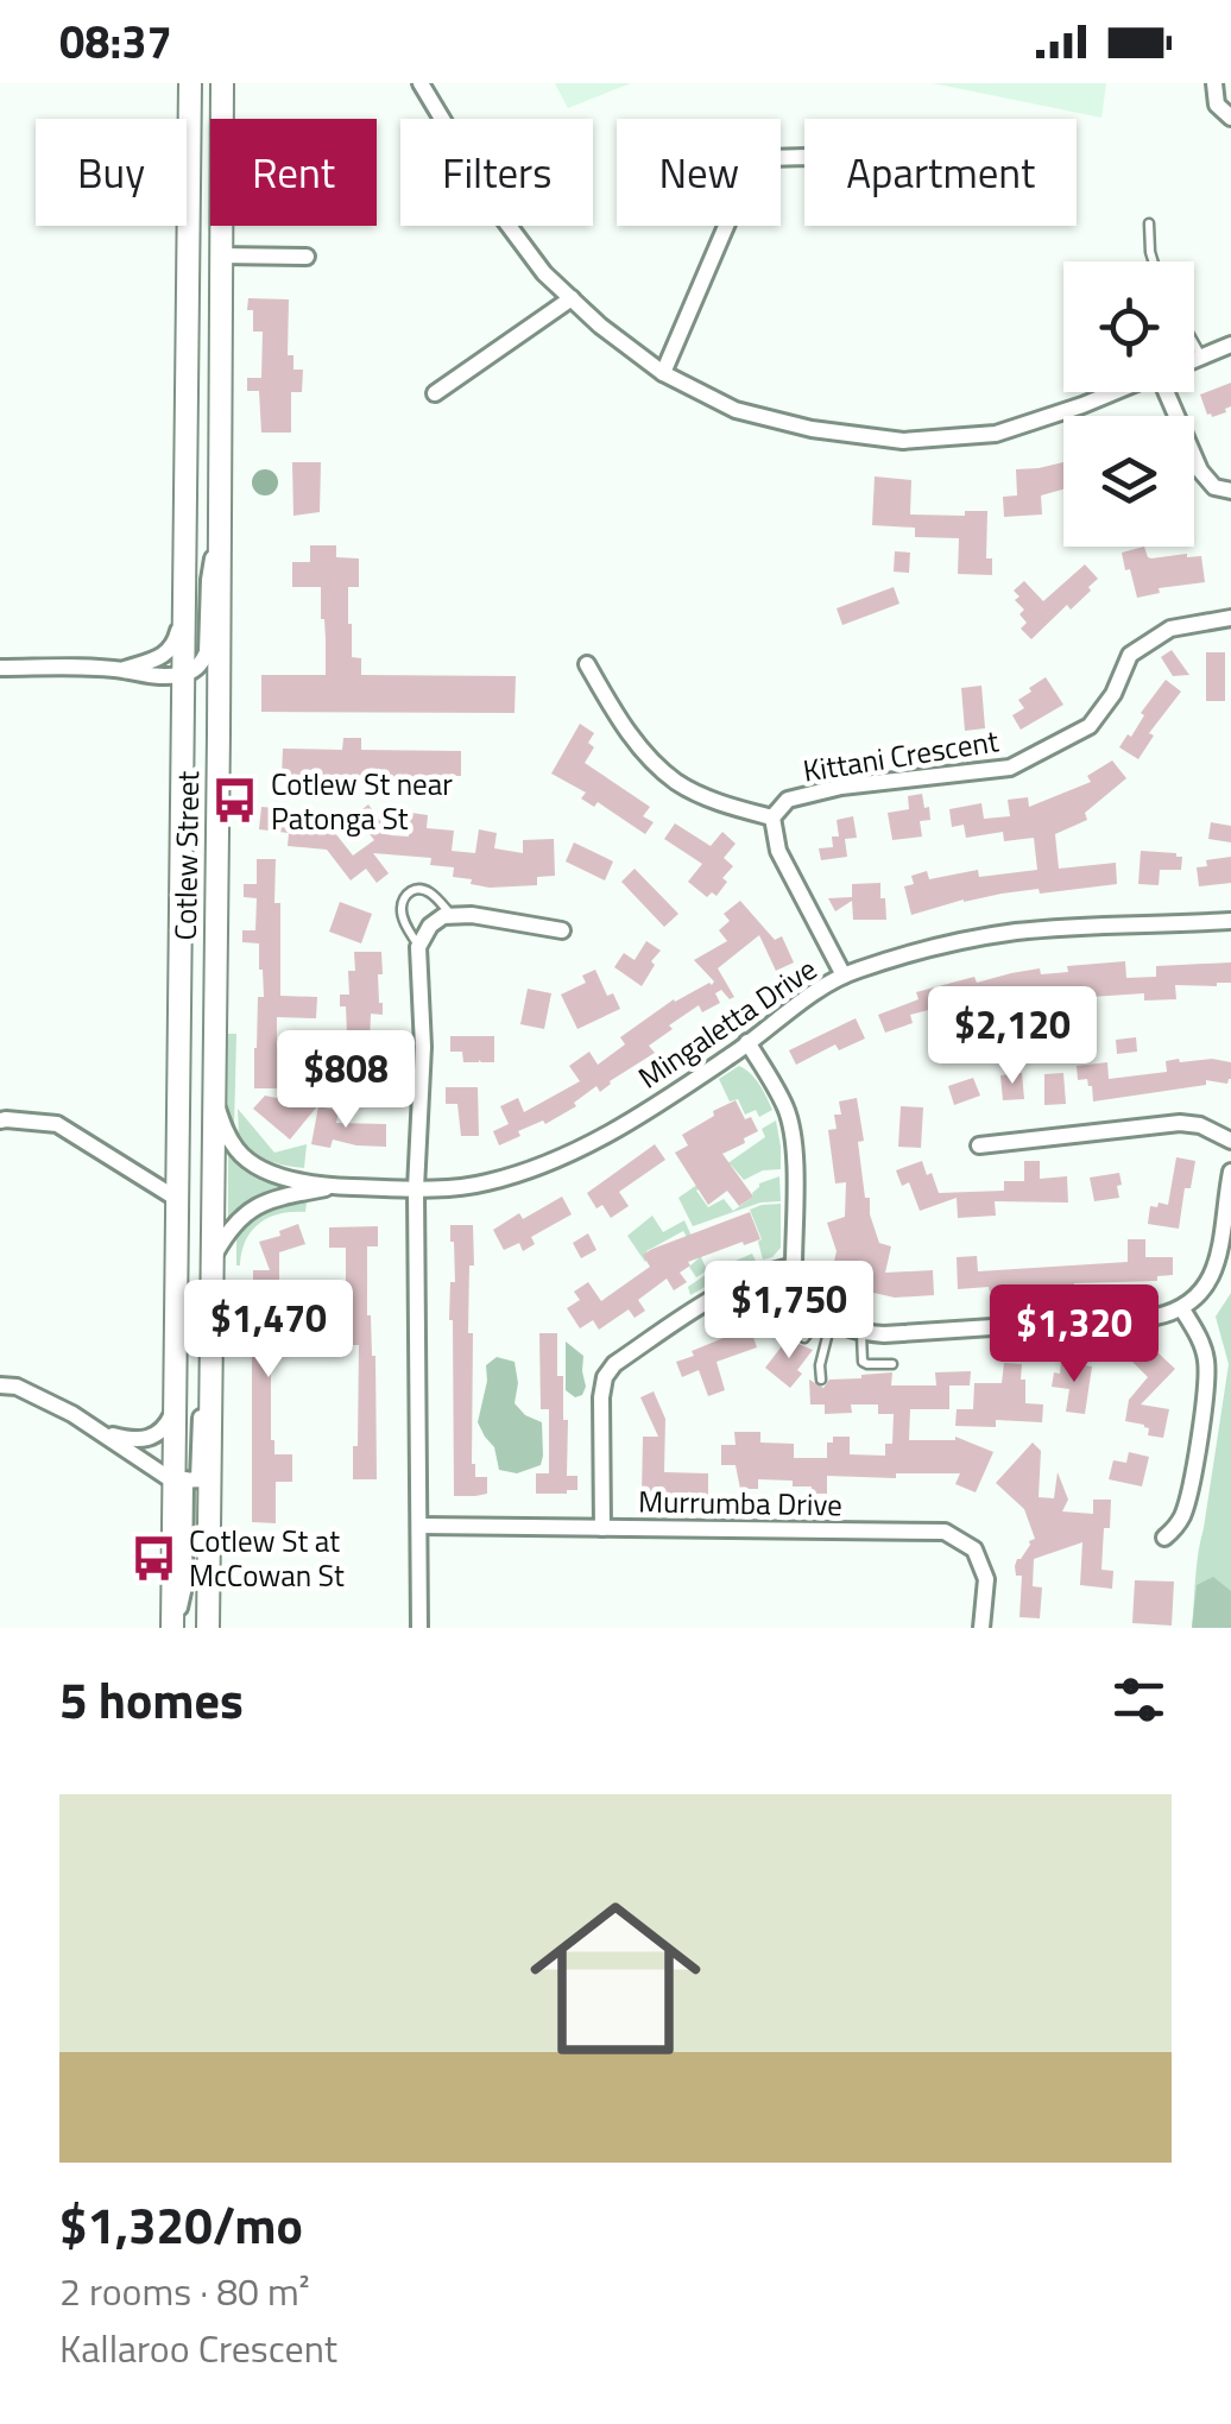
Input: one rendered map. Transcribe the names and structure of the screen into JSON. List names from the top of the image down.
{
  "streets": {
    "main road": ["Cotlew Street"],
    "street": ["Kittani Crescent", "Mingaletta Drive", "Murrumba Drive"]
  },
  "crossings": [
    ["Cotlew Street", "Mingaletta Drive"]
  ],
  "places": {
    "bus stop": ["Cotlew St near Patonga St", "Cotlew St at McCowan St"]
  },
  "page": {
    "status": "08:37",
    "chip": [
      "Buy",
      "Rent",
      "Filters",
      "New",
      "Apartment"
    ],
    "price": [
      "$2,120",
      "$808",
      "$1,750",
      "$1,470",
      "$1,320"
    ],
    "heading": "5 homes",
    "list": [
      {
        "name": "$1,320/mo",
        "note": "2 rooms · 80 m² · Kallaroo Crescent"
      }
    ]
  }
}
